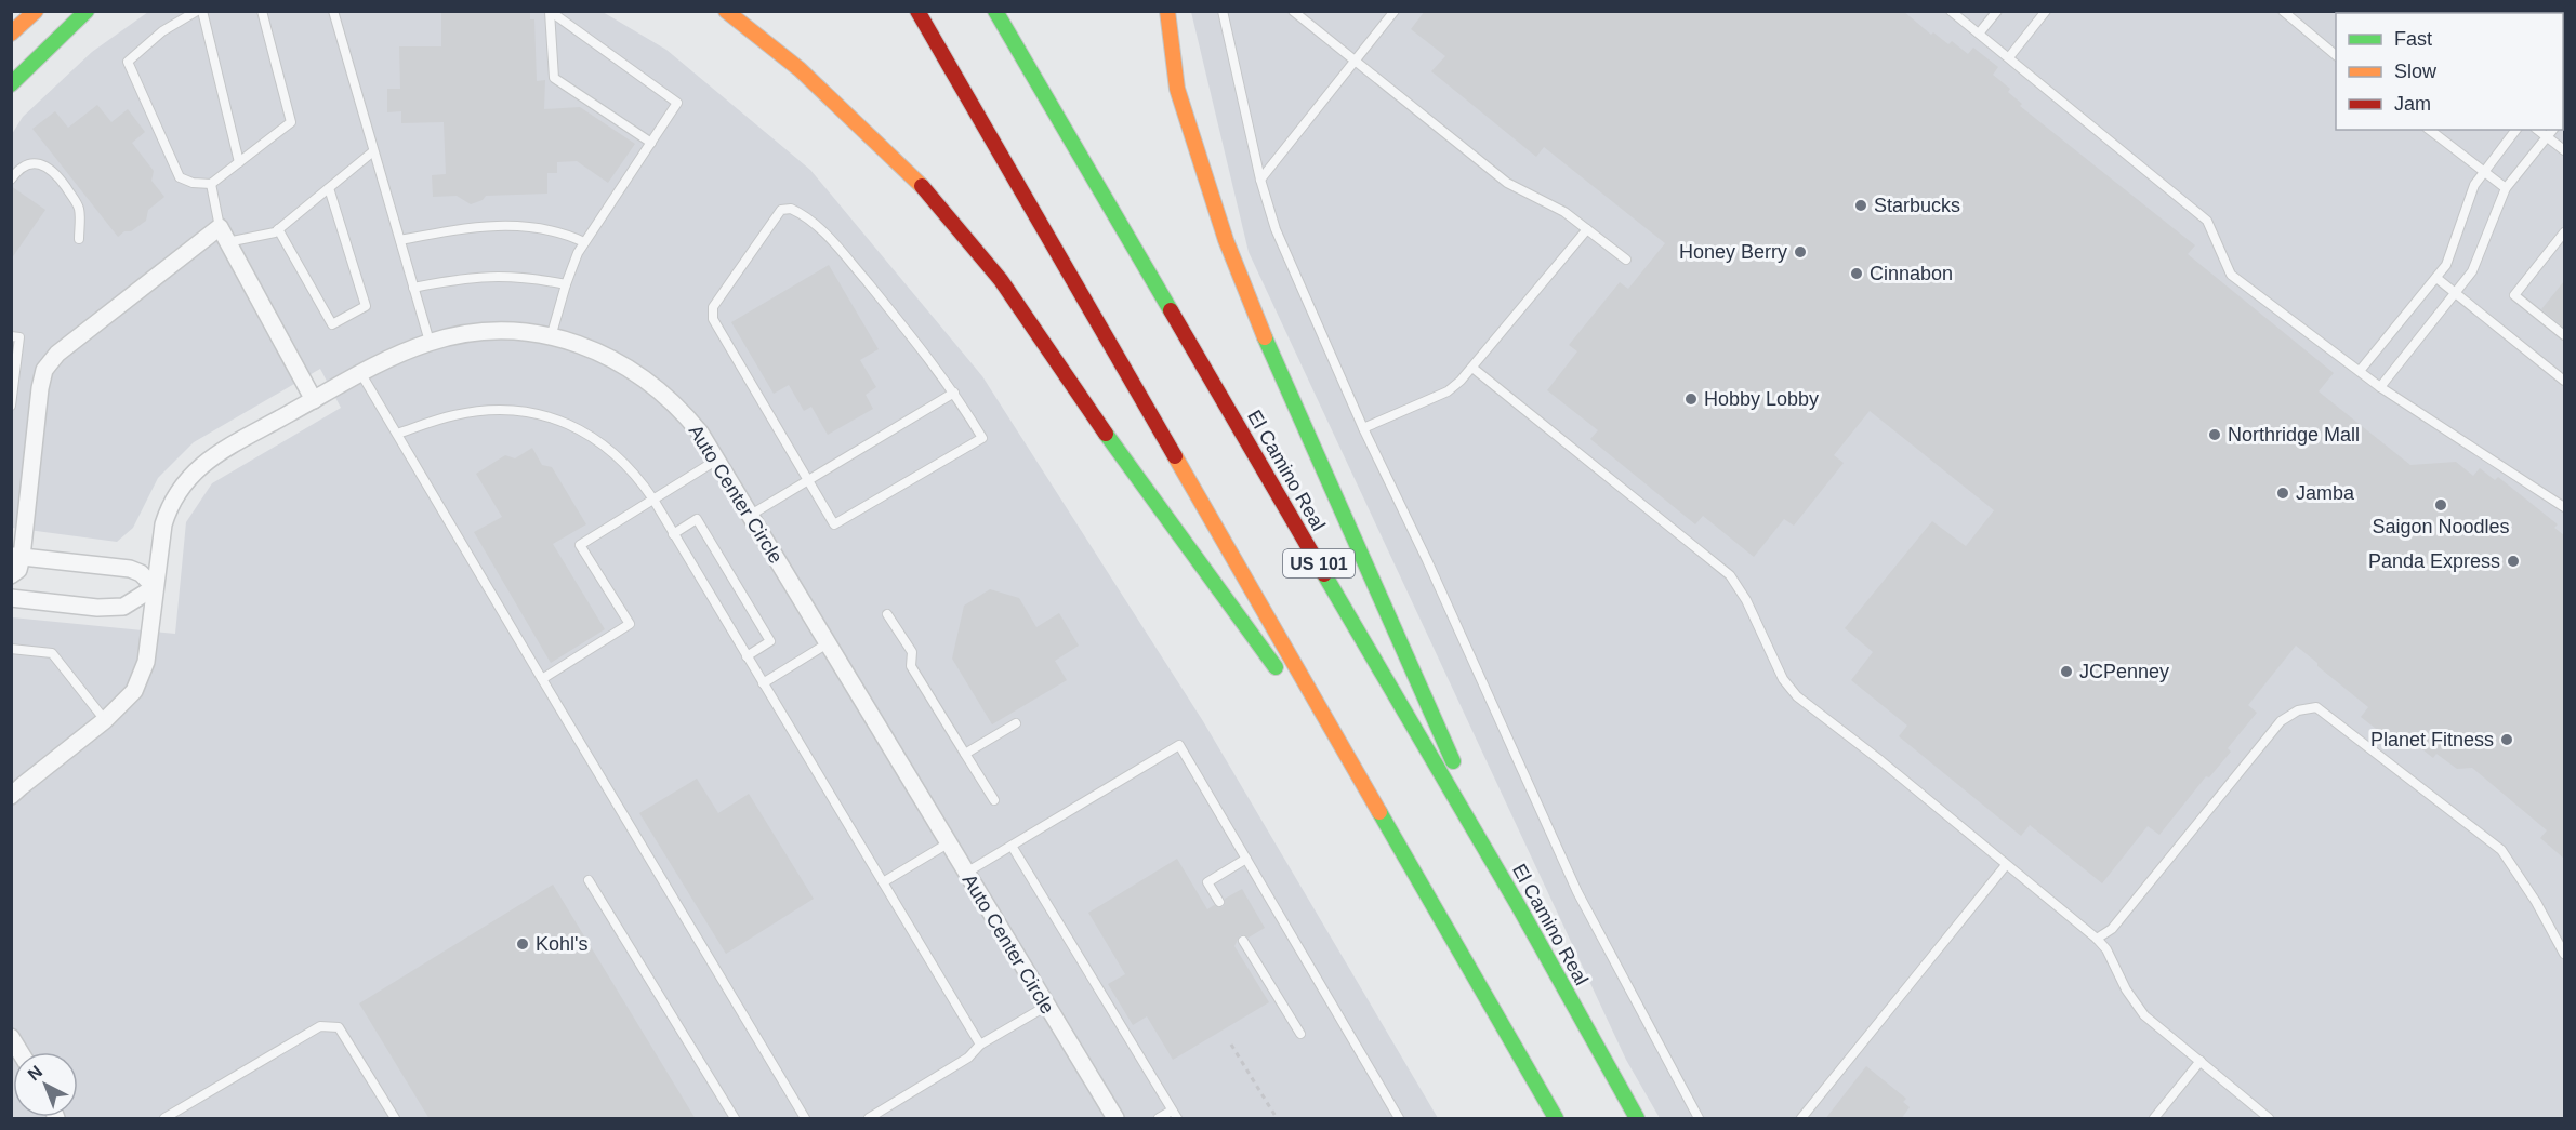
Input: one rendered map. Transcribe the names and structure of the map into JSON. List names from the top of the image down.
{
  "streets": {
    "main road": ["El Camino Real", "US 101"],
    "street": ["Auto Center Circle"]
  },
  "places": [
    "Starbucks",
    "Honey Berry",
    "Cinnabon",
    "Hobby Lobby",
    "Northridge Mall",
    "Jamba",
    "Saigon Noodles",
    "Panda Express",
    "JCPenney",
    "Planet Fitness",
    "Kohl's"
  ],
  "legend": ["Fast", "Slow", "Jam"],
  "north": "top left"
}
